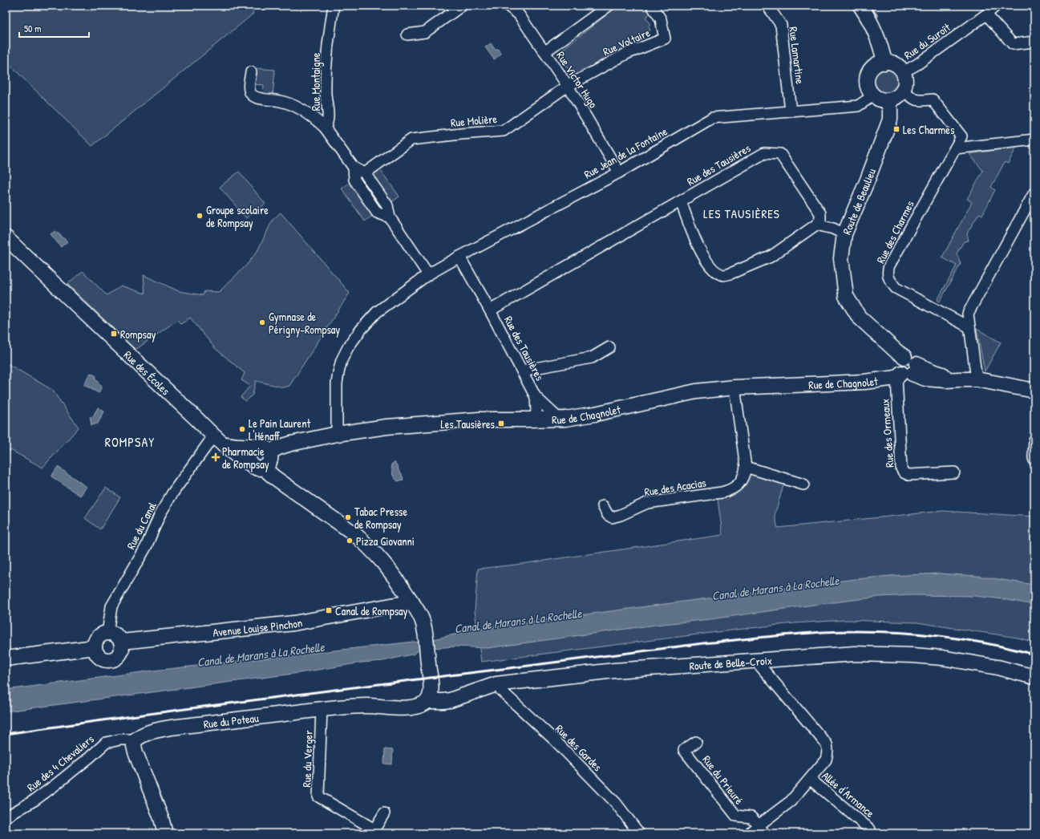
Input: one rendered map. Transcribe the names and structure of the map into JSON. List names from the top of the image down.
{
  "streets": {
    "street": [
      "Rue du Suroît",
      "Rue Voltaire",
      "Rue Lamartine",
      "Rue Victor Hugo",
      "Rue Montaigne",
      "Rue Molière",
      "Rue Jean de la Fontaine",
      "Rue des Tausières",
      "Route de Beaulieu",
      "Rue des Charmes",
      "Rue des Écoles",
      "Rue de Chagnolet",
      "Rue des Ormeaux",
      "Rue des Acacias",
      "Rue du Canal",
      "Avenue Louise Pinchon",
      "Route de Belle-Croix",
      "Rue du Poteau",
      "Rue des Gardes",
      "Rue du Verger",
      "Rue des 4 Chevaliers",
      "Rue du Prieuré",
      "Allée d'Armance"
    ]
  },
  "crossings": [
    ["Rue du Suroît", "Rue Jean de la Fontaine"],
    ["Rue du Suroît", "Route de Beaulieu"],
    ["Rue Voltaire", "Rue Victor Hugo"],
    ["Rue Voltaire", "Rue Molière"],
    ["Rue Lamartine", "Rue Jean de la Fontaine"],
    ["Rue Victor Hugo", "Rue Molière"],
    ["Rue Victor Hugo", "Rue Jean de la Fontaine"],
    ["Rue Jean de la Fontaine", "Rue des Tausières"],
    ["Rue Jean de la Fontaine", "Route de Beaulieu"],
    ["Rue Jean de la Fontaine", "Rue de Chagnolet"],
    ["Route de Beaulieu", "Rue de Chagnolet"],
    ["Route de Beaulieu", "Rue des Ormeaux"],
    ["Rue des Écoles", "Rue de Chagnolet"],
    ["Rue des Écoles", "Rue du Canal"],
    ["Rue de Chagnolet", "Rue des Ormeaux"],
    ["Rue de Chagnolet", "Rue des Acacias"],
    ["Rue du Canal", "Avenue Louise Pinchon"],
    ["Route de Belle-Croix", "Rue du Poteau"],
    ["Route de Belle-Croix", "Rue des Gardes"],
    ["Rue du Poteau", "Rue du Verger"],
    ["Rue du Poteau", "Rue des 4 Chevaliers"]
  ],
  "districts": ["LES TAUSIÈRES", "ROMPSAY"],
  "water": ["Canal de Marans à La Rochelle"],
  "places": {
    "transit": [
      "Les Charmes",
      "Rompsay",
      "Les Tausières",
      "Canal de Rompsay"
    ],
    "other": [
      "Groupe scolaire de Rompsay",
      "Gymnase de Périgny-Rompsay",
      "Le Pain Laurent L'Hénaff",
      "Tabac Presse de Rompsay",
      "Pizza Giovanni"
    ],
    "health": ["Pharmacie de Rompsay"]
  },
  "scale_bar": "50 m"
}
